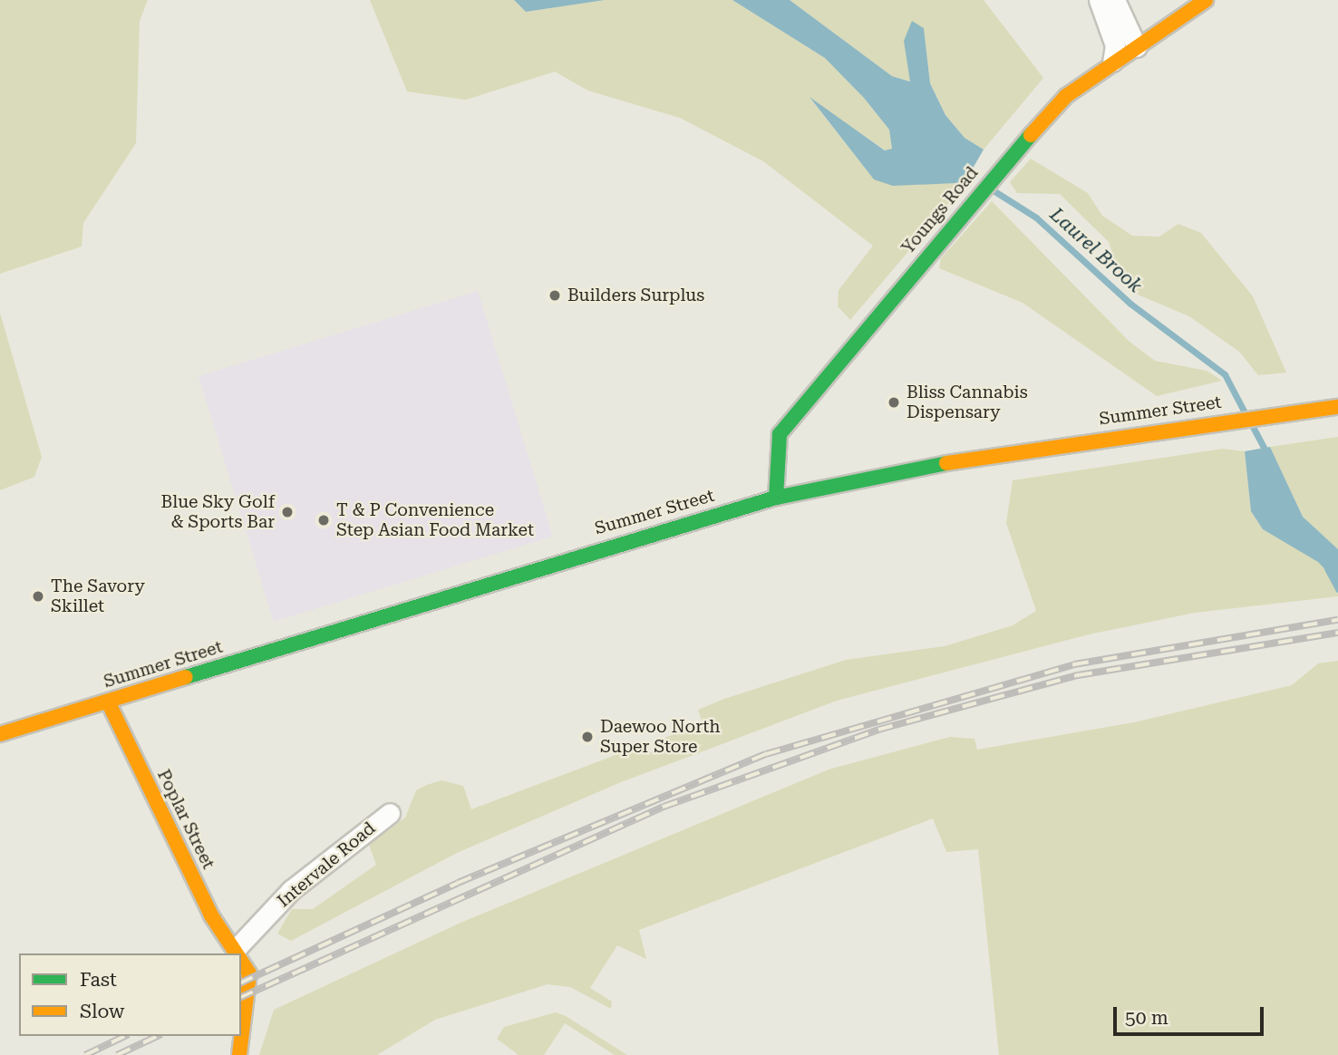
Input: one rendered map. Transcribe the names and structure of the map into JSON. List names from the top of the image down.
{
  "streets": {
    "main road": ["Youngs Road", "Summer Street", "Poplar Street"],
    "street": ["Intervale Road"]
  },
  "crossings": [
    ["Youngs Road", "Summer Street"],
    ["Summer Street", "Poplar Street"],
    ["Poplar Street", "Intervale Road"]
  ],
  "water": ["Laurel Brook"],
  "places": [
    "Builders Surplus",
    "Bliss Cannabis Dispensary",
    "Blue Sky Golf & Sports Bar",
    "T & P Convenience Step Asian Food Market",
    "The Savory Skillet",
    "Daewoo North Super Store"
  ],
  "legend": ["Fast", "Slow"],
  "scale_bar": "50 m"
}
